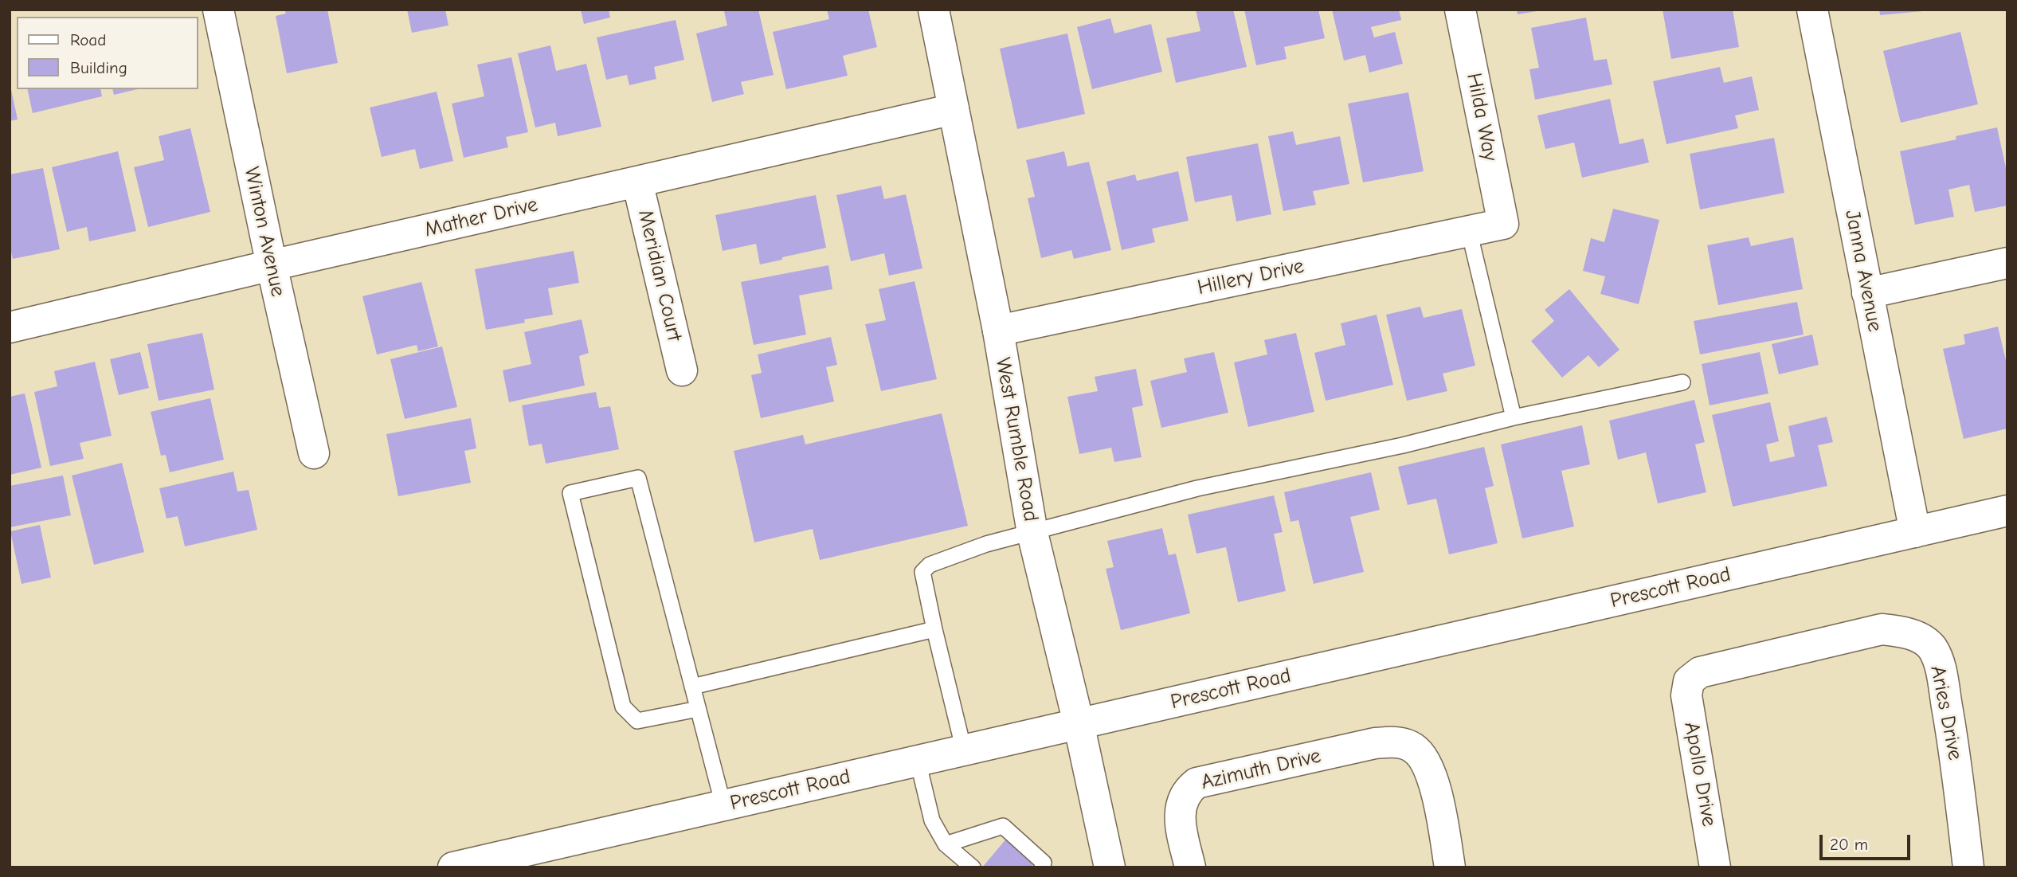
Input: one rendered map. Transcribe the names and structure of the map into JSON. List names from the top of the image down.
{
  "streets": {
    "street": [
      "Hilda Way",
      "Mather Drive",
      "Winton Avenue",
      "Janna Avenue",
      "Meridian Court",
      "Hillery Drive",
      "West Rumble Road",
      "Prescott Road",
      "Aries Drive",
      "Azimuth Drive",
      "Apollo Drive"
    ]
  },
  "crossings": [
    ["Hilda Way", "Hillery Drive"],
    ["Mather Drive", "Winton Avenue"],
    ["Mather Drive", "Meridian Court"],
    ["Mather Drive", "West Rumble Road"],
    ["Janna Avenue", "Prescott Road"],
    ["Hillery Drive", "West Rumble Road"],
    ["West Rumble Road", "Prescott Road"],
    ["Aries Drive", "Apollo Drive"]
  ],
  "legend": ["Road", "Building"],
  "scale_bar": "20 m"
}
